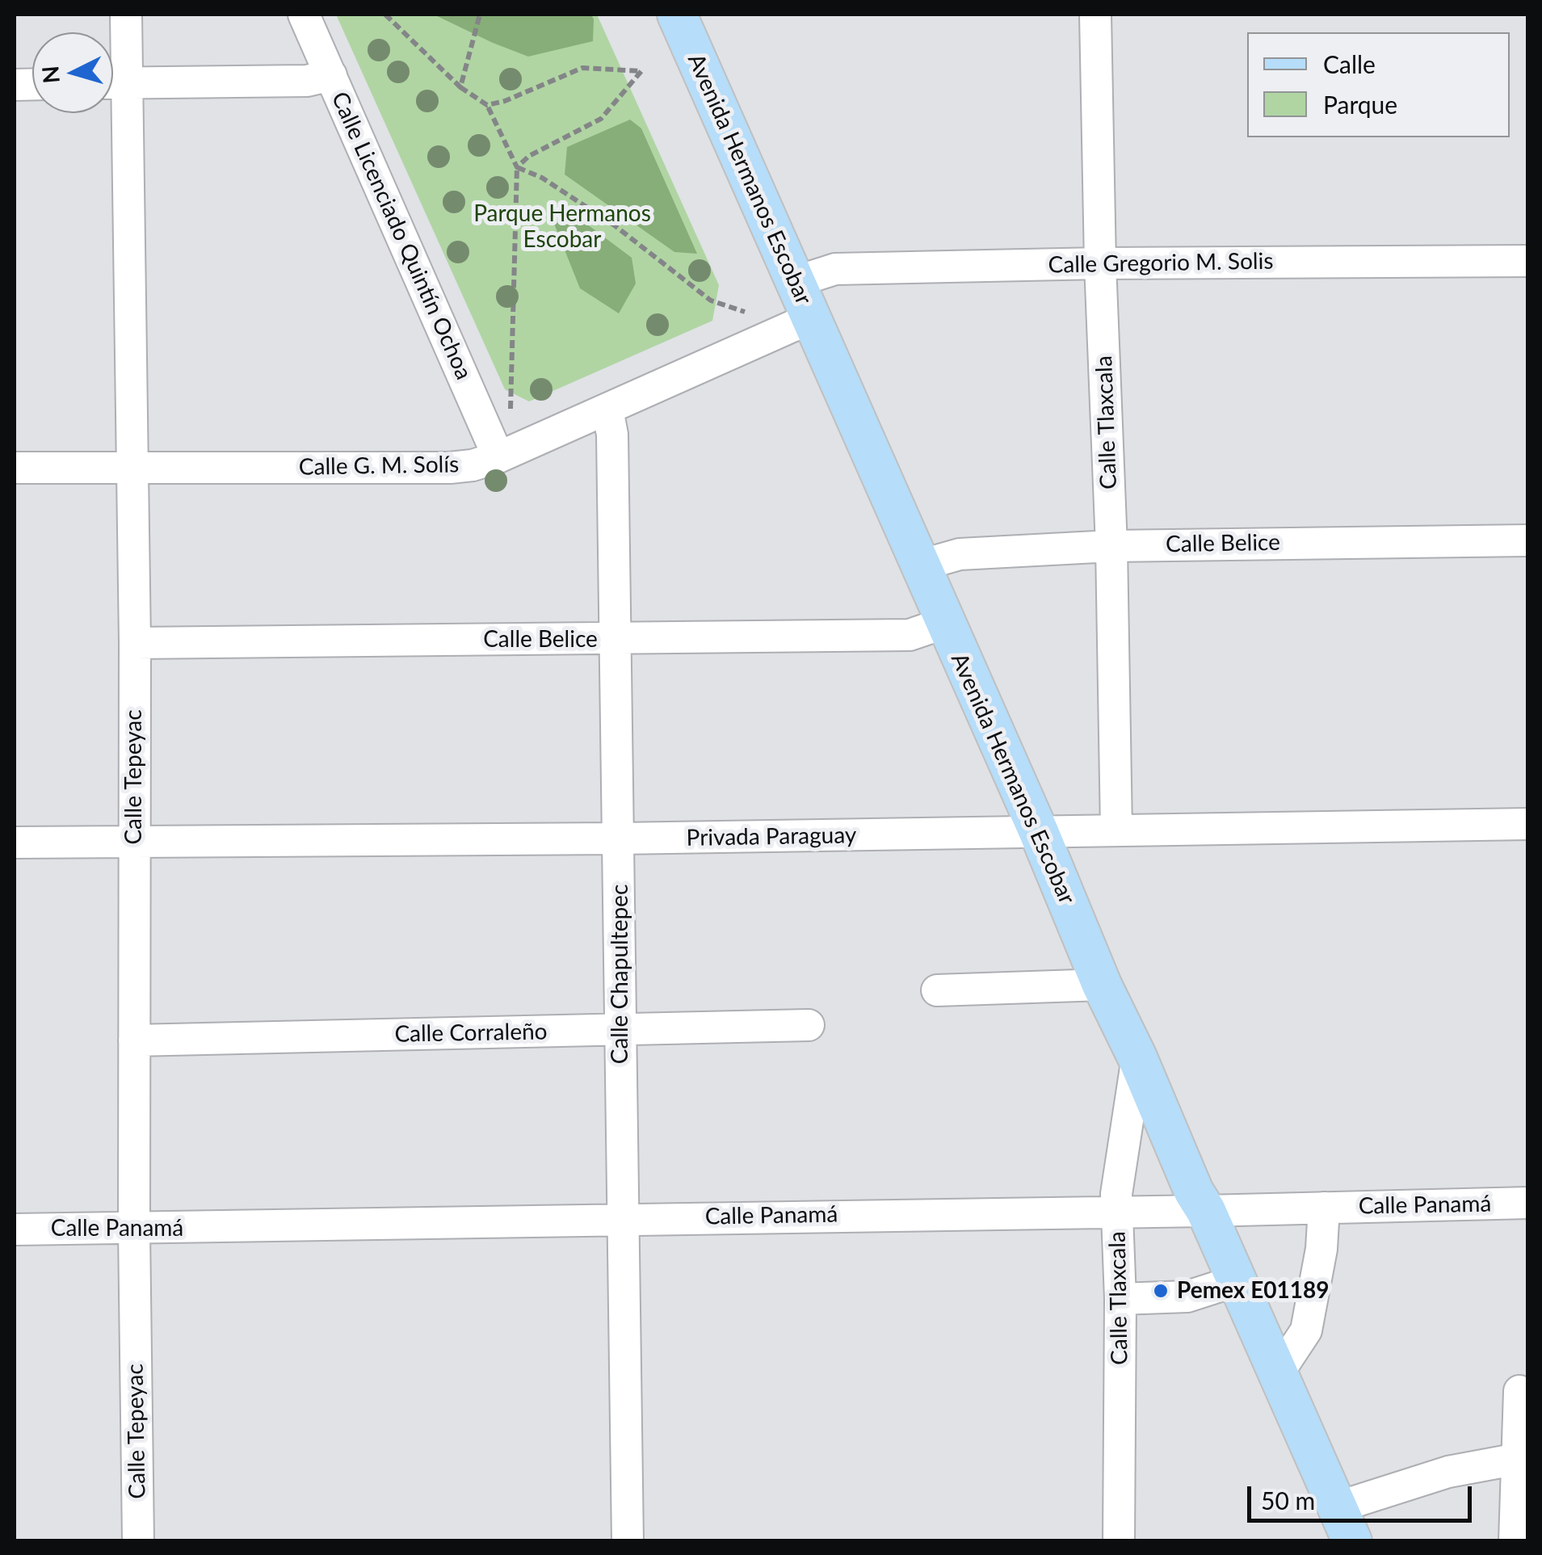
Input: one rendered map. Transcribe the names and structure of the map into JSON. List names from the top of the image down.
{
  "streets": {
    "main road": ["Avenida Hermanos Escobar"],
    "street": [
      "Calle Licenciado Quintín Ochoa",
      "Calle Gregorio M. Solis",
      "Calle Tlaxcala",
      "Calle G. M. Solís",
      "Calle Belice",
      "Calle Tepeyac",
      "Privada Paraguay",
      "Calle Chapultepec",
      "Calle Corraleño",
      "Calle Panamá"
    ]
  },
  "crossings": [
    ["Avenida Hermanos Escobar", "Calle Gregorio M. Solis"],
    ["Avenida Hermanos Escobar", "Calle Tlaxcala"],
    ["Avenida Hermanos Escobar", "Calle G. M. Solís"],
    ["Avenida Hermanos Escobar", "Calle Belice"],
    ["Avenida Hermanos Escobar", "Privada Paraguay"],
    ["Avenida Hermanos Escobar", "Calle Panamá"],
    ["Calle Licenciado Quintín Ochoa", "Calle G. M. Solís"],
    ["Calle Gregorio M. Solis", "Calle Tlaxcala"],
    ["Calle Tlaxcala", "Calle Belice"],
    ["Calle Tlaxcala", "Privada Paraguay"],
    ["Calle Tlaxcala", "Calle Panamá"],
    ["Calle G. M. Solís", "Calle Tepeyac"],
    ["Calle G. M. Solís", "Calle Chapultepec"],
    ["Calle Belice", "Calle Tepeyac"],
    ["Calle Belice", "Calle Chapultepec"],
    ["Calle Tepeyac", "Privada Paraguay"],
    ["Calle Tepeyac", "Calle Corraleño"],
    ["Calle Tepeyac", "Calle Panamá"],
    ["Privada Paraguay", "Calle Chapultepec"],
    ["Calle Chapultepec", "Calle Corraleño"],
    ["Calle Chapultepec", "Calle Panamá"]
  ],
  "parks": ["Parque Hermanos Escobar"],
  "places": ["Pemex E01189"],
  "legend": ["Calle", "Parque"],
  "scale_bar": "50 m",
  "north": "left"
}
